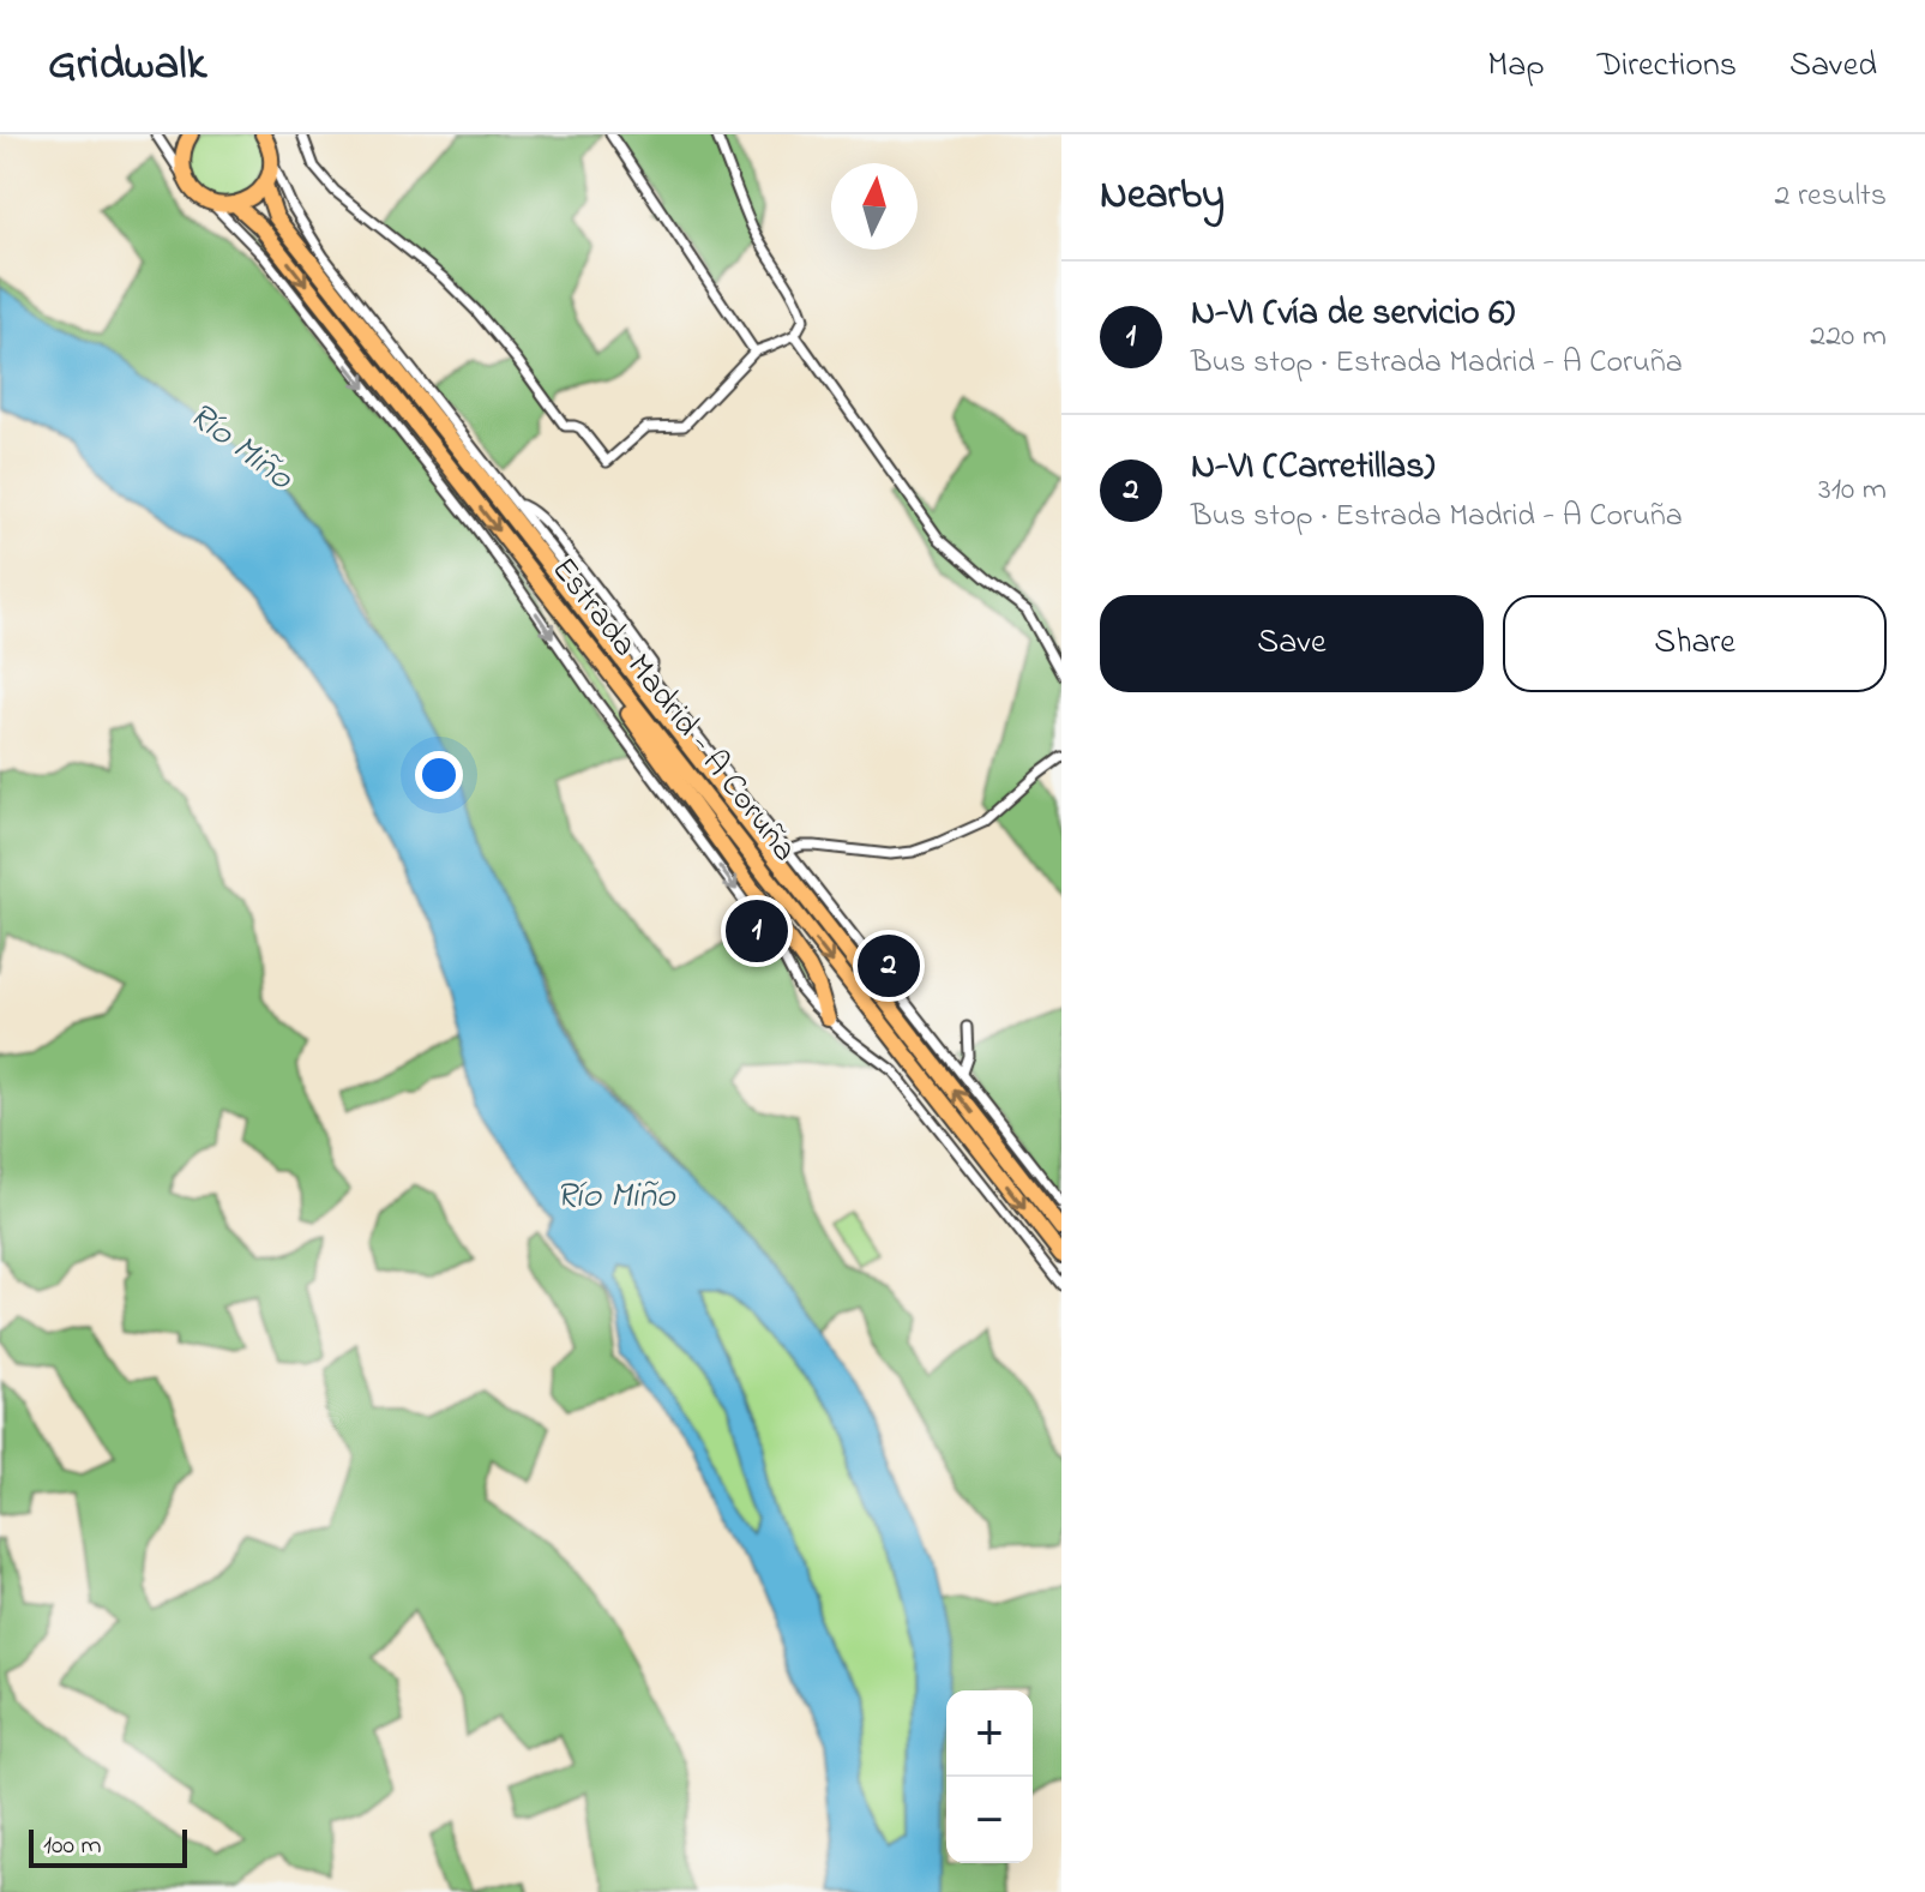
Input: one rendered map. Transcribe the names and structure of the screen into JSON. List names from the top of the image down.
{
  "streets": {
    "highway": ["Estrada Madrid - A Coruña"]
  },
  "water": ["Río Miño"],
  "scale_bar": "100 m",
  "north": "top",
  "page": {
    "header": "Gridwalk",
    "nav": ["Map", "Directions", "Saved"],
    "heading": ["Nearby", "2 results"],
    "list": [
      {
        "mark": "1",
        "name": "N-VI (vía de servicio 6)",
        "note": "Bus stop · Estrada Madrid - A Coruña",
        "value": "220 m"
      },
      {
        "mark": "2",
        "name": "N-VI (Carretillas)",
        "note": "Bus stop · Estrada Madrid - A Coruña",
        "value": "310 m"
      }
    ],
    "buttons": ["Save", "Share"],
    "pins": ["1", "2"],
    "map_buttons": ["+", "−"],
    "scale": "100 m"
  }
}
